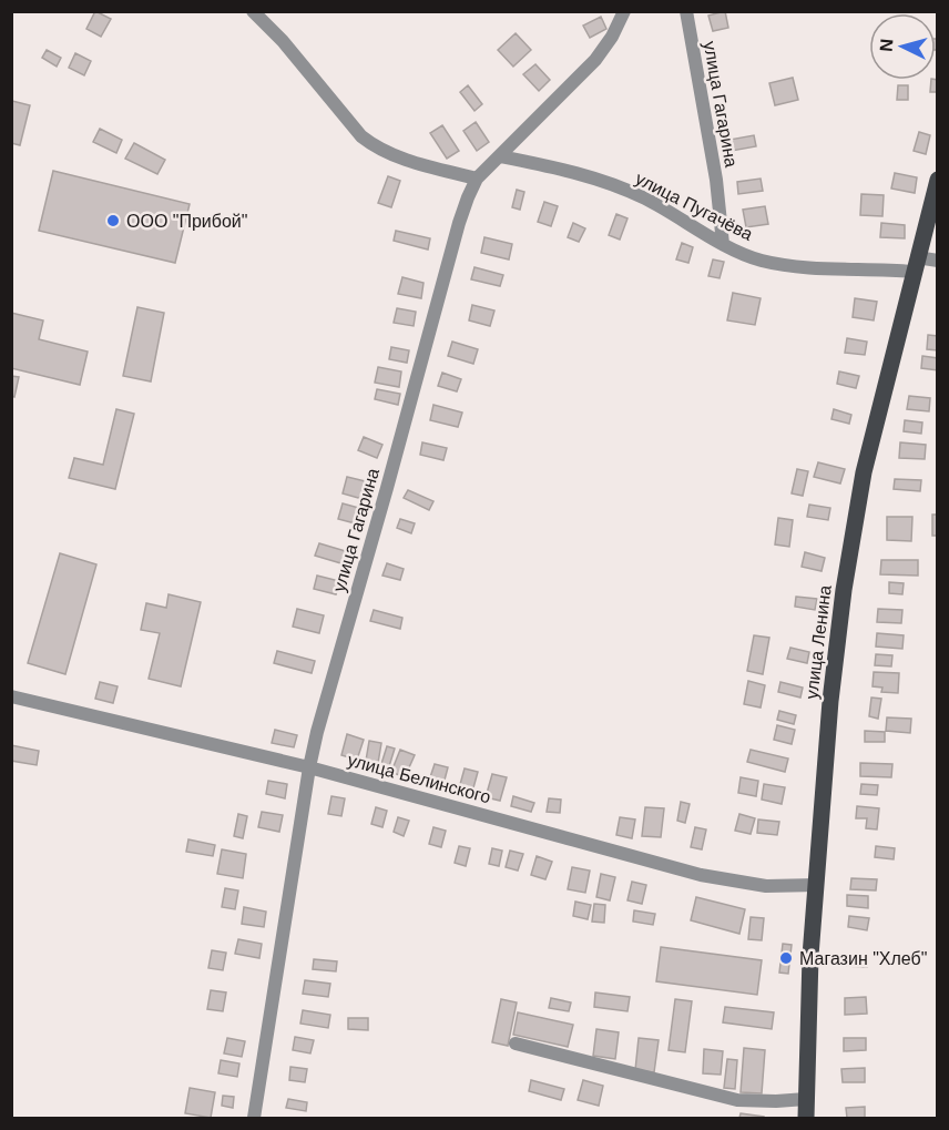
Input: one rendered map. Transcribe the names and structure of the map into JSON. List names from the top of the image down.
{
  "streets": {
    "main road": ["улица Ленина"],
    "street": ["улица Гагарина", "улица Пугачёва", "улица Белинского"]
  },
  "crossings": [
    ["улица Гагарина", "улица Пугачёва"],
    ["улица Гагарина", "улица Белинского"],
    ["улица Пугачёва", "улица Ленина"],
    ["улица Ленина", "улица Белинского"]
  ],
  "places": ["ООО \"Прибой\"", "Магазин \"Хлеб\""],
  "north": "left"
}
